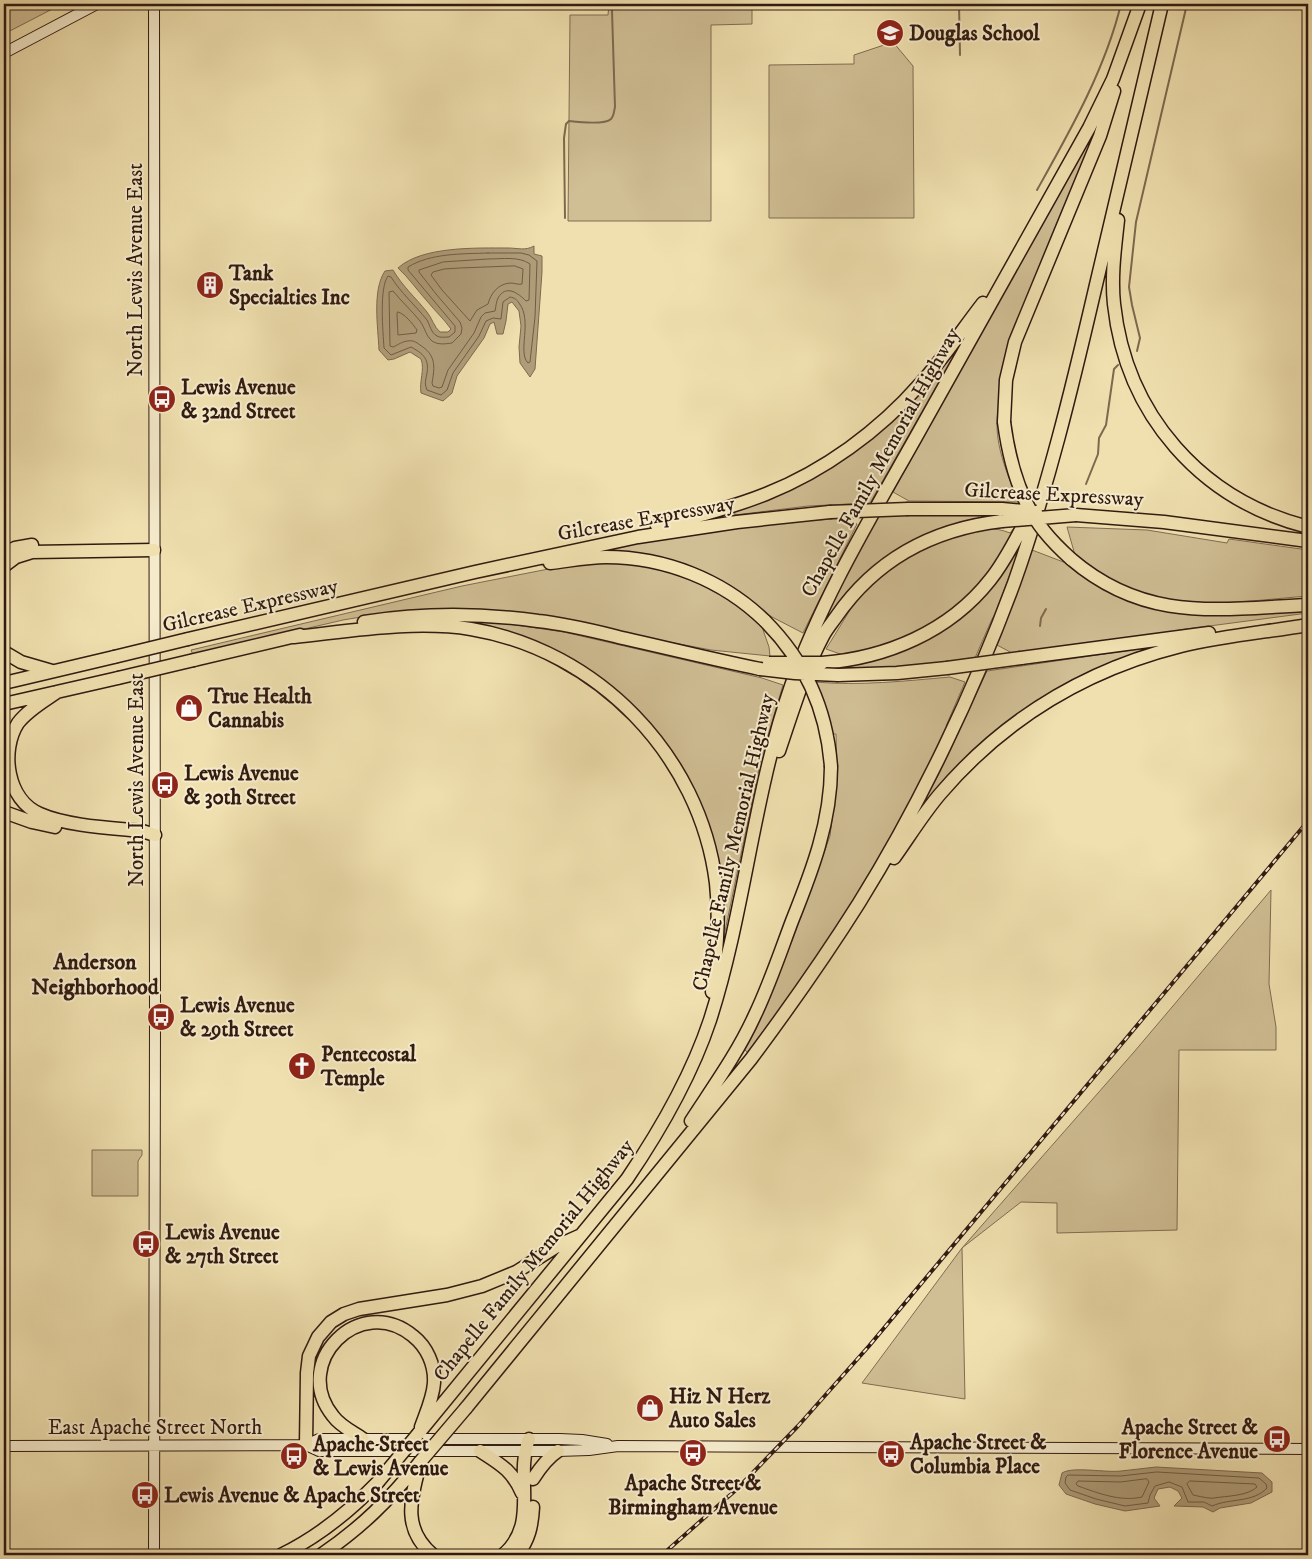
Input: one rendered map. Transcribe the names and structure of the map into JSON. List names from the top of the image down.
{
  "streets": {
    "highway": ["Chapelle Family Memorial Highway", "Gilcrease Expressway"],
    "main road": ["North Lewis Avenue East", "East Apache Street North"]
  },
  "crossings": [
    ["North Lewis Avenue East", "East Apache Street North"]
  ],
  "districts": ["Anderson Neighborhood"],
  "places": {
    "school or university": ["Douglas School"],
    "building": ["Tank Specialties Inc"],
    "bus stop": [
      "Lewis Avenue & 32nd Street",
      "Lewis Avenue & 30th Street",
      "Lewis Avenue & 29th Street",
      "Lewis Avenue & 27th Street",
      "Apache Street & Florence Avenue",
      "Apache Street & Birmingham Avenue",
      "Apache Street & Columbia Place",
      "Apache Street & Lewis Avenue",
      "Lewis Avenue & Apache Street"
    ],
    "shop": ["True Health Cannabis", "Hiz N Herz Auto Sales"],
    "church": ["Pentecostal Temple"]
  }
}
